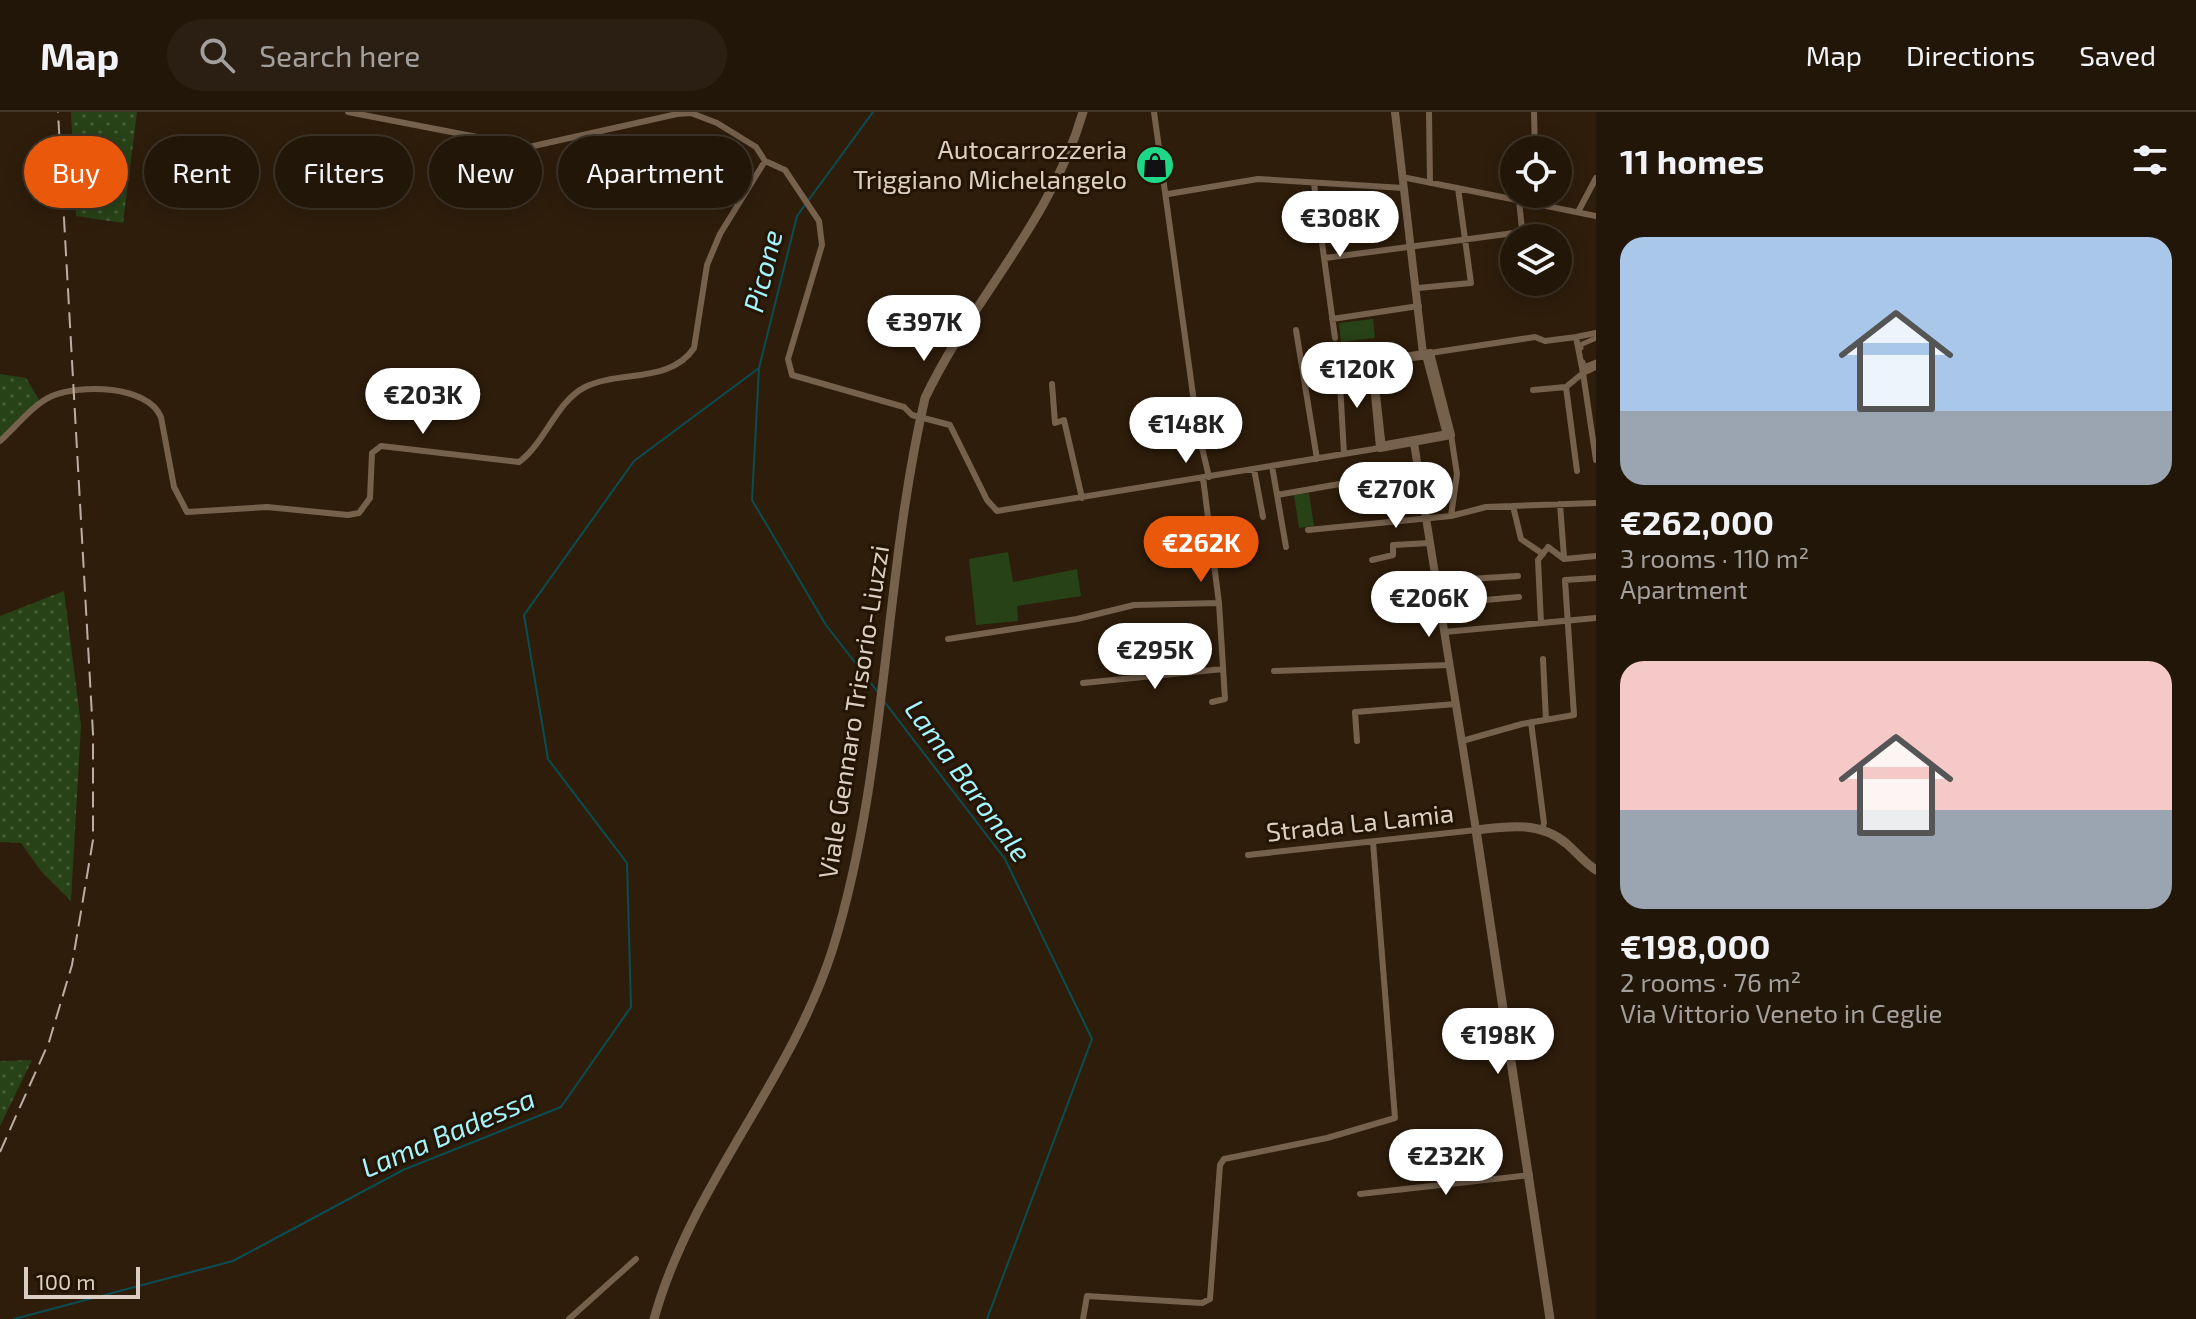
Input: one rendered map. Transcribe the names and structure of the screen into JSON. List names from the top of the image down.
{
  "streets": {
    "main road": ["Viale Gennaro Trisorio-Liuzzi"],
    "street": ["Strada La Lamia"]
  },
  "water": ["Picone", "Lama Baronale", "Lama Badessa"],
  "places": {
    "shop": ["Autocarrozzeria Triggiano Michelangelo"]
  },
  "scale_bar": "100 m",
  "page": {
    "header": "Map",
    "search": "Search here",
    "nav": ["Map", "Directions", "Saved"],
    "heading": "11 homes",
    "chip": [
      "Buy",
      "Rent",
      "Filters",
      "New",
      "Apartment"
    ],
    "price": [
      "€308K",
      "€397K",
      "€120K",
      "€203K",
      "€148K",
      "€270K",
      "€262K",
      "€206K",
      "€295K",
      "€198K",
      "€232K"
    ],
    "list": [
      {
        "name": "€262,000",
        "note": "3 rooms · 110 m² · Apartment"
      },
      {
        "name": "€198,000",
        "note": "2 rooms · 76 m² · Via Vittorio Veneto in Ceglie"
      }
    ],
    "scale": "100 m"
  }
}
